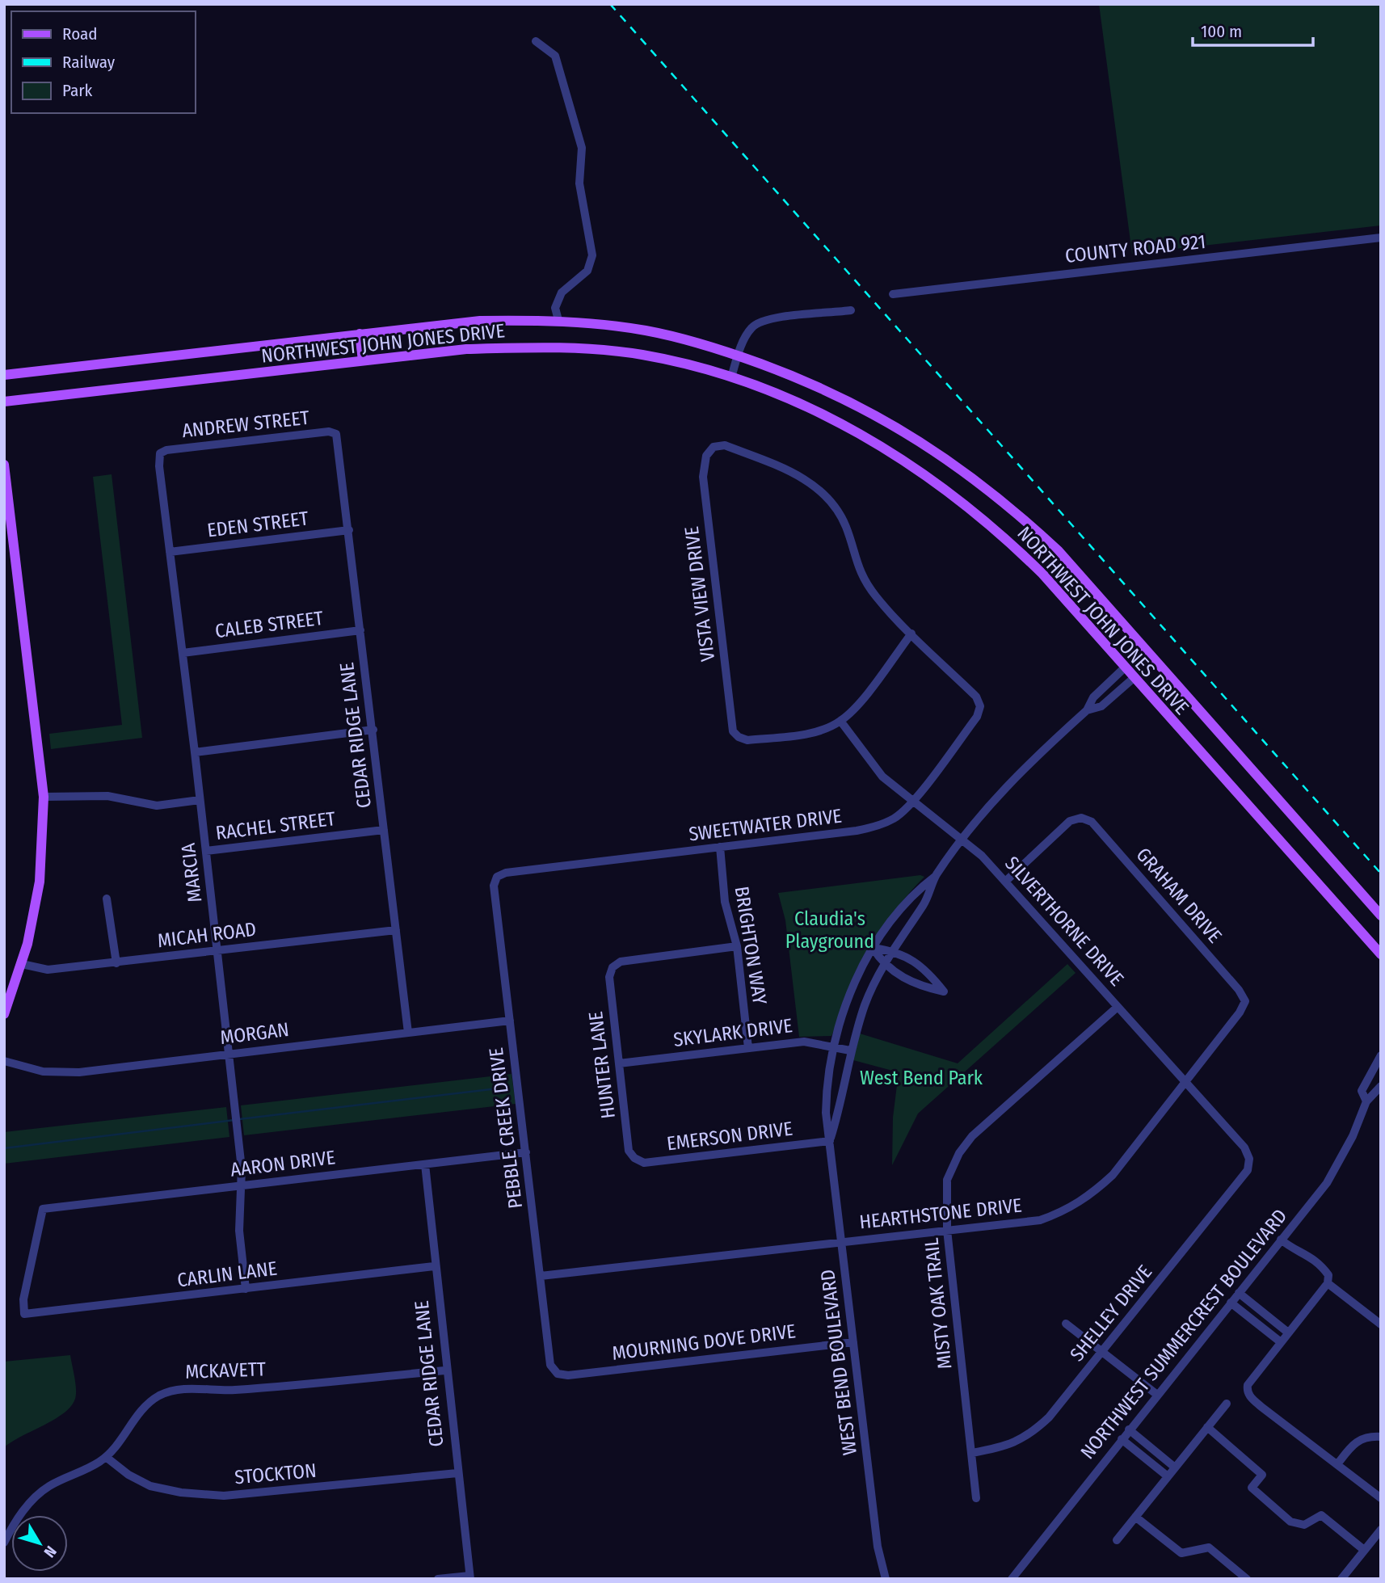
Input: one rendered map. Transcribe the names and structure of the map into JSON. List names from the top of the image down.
{
  "streets": {
    "main road": ["NORTHWEST JOHN JONES DRIVE"],
    "street": [
      "COUNTY ROAD 921",
      "ANDREW STREET",
      "EDEN STREET",
      "VISTA VIEW DRIVE",
      "CALEB STREET",
      "CEDAR RIDGE LANE",
      "SWEETWATER DRIVE",
      "RACHEL STREET",
      "MARCIA",
      "GRAHAM DRIVE",
      "SILVERTHORNE DRIVE",
      "MICAH ROAD",
      "BRIGHTON WAY",
      "SKYLARK DRIVE",
      "MORGAN",
      "HUNTER LANE",
      "PEBBLE CREEK DRIVE",
      "EMERSON DRIVE",
      "AARON DRIVE",
      "HEARTHSTONE DRIVE",
      "CARLIN LANE",
      "MISTY OAK TRAIL",
      "SHELLEY DRIVE",
      "NORTHWEST SUMMERCREST BOULEVARD",
      "MOURNING DOVE DRIVE",
      "WEST BEND BOULEVARD",
      "MCKAVETT",
      "STOCKTON"
    ]
  },
  "crossings": [
    ["NORTHWEST JOHN JONES DRIVE", "WEST BEND BOULEVARD"],
    ["ANDREW STREET", "CEDAR RIDGE LANE"],
    ["ANDREW STREET", "MARCIA"],
    ["EDEN STREET", "CEDAR RIDGE LANE"],
    ["EDEN STREET", "MARCIA"],
    ["VISTA VIEW DRIVE", "SWEETWATER DRIVE"],
    ["VISTA VIEW DRIVE", "SILVERTHORNE DRIVE"],
    ["CALEB STREET", "CEDAR RIDGE LANE"],
    ["CALEB STREET", "MARCIA"],
    ["CEDAR RIDGE LANE", "RACHEL STREET"],
    ["CEDAR RIDGE LANE", "MICAH ROAD"],
    ["CEDAR RIDGE LANE", "MORGAN"],
    ["CEDAR RIDGE LANE", "AARON DRIVE"],
    ["CEDAR RIDGE LANE", "CARLIN LANE"],
    ["CEDAR RIDGE LANE", "MCKAVETT"],
    ["CEDAR RIDGE LANE", "STOCKTON"],
    ["SWEETWATER DRIVE", "SILVERTHORNE DRIVE"],
    ["SWEETWATER DRIVE", "BRIGHTON WAY"],
    ["SWEETWATER DRIVE", "PEBBLE CREEK DRIVE"],
    ["RACHEL STREET", "MARCIA"],
    ["MARCIA", "MICAH ROAD"],
    ["MARCIA", "MORGAN"],
    ["MARCIA", "AARON DRIVE"],
    ["MARCIA", "CARLIN LANE"],
    ["GRAHAM DRIVE", "SILVERTHORNE DRIVE"],
    ["GRAHAM DRIVE", "HEARTHSTONE DRIVE"],
    ["SILVERTHORNE DRIVE", "HEARTHSTONE DRIVE"],
    ["SILVERTHORNE DRIVE", "MISTY OAK TRAIL"],
    ["SILVERTHORNE DRIVE", "SHELLEY DRIVE"],
    ["SILVERTHORNE DRIVE", "WEST BEND BOULEVARD"],
    ["BRIGHTON WAY", "SKYLARK DRIVE"],
    ["BRIGHTON WAY", "HUNTER LANE"],
    ["SKYLARK DRIVE", "HUNTER LANE"],
    ["SKYLARK DRIVE", "WEST BEND BOULEVARD"],
    ["MORGAN", "PEBBLE CREEK DRIVE"],
    ["HUNTER LANE", "EMERSON DRIVE"],
    ["PEBBLE CREEK DRIVE", "AARON DRIVE"],
    ["PEBBLE CREEK DRIVE", "HEARTHSTONE DRIVE"],
    ["PEBBLE CREEK DRIVE", "MOURNING DOVE DRIVE"],
    ["EMERSON DRIVE", "WEST BEND BOULEVARD"],
    ["AARON DRIVE", "CARLIN LANE"],
    ["HEARTHSTONE DRIVE", "MISTY OAK TRAIL"],
    ["HEARTHSTONE DRIVE", "WEST BEND BOULEVARD"],
    ["MISTY OAK TRAIL", "SHELLEY DRIVE"],
    ["MOURNING DOVE DRIVE", "WEST BEND BOULEVARD"],
    ["MCKAVETT", "STOCKTON"]
  ],
  "parks": ["Claudia's Playground", "West Bend Park"],
  "legend": ["Road", "Railway", "Park"],
  "scale_bar": "100 m",
  "north": "bottom right"
}
